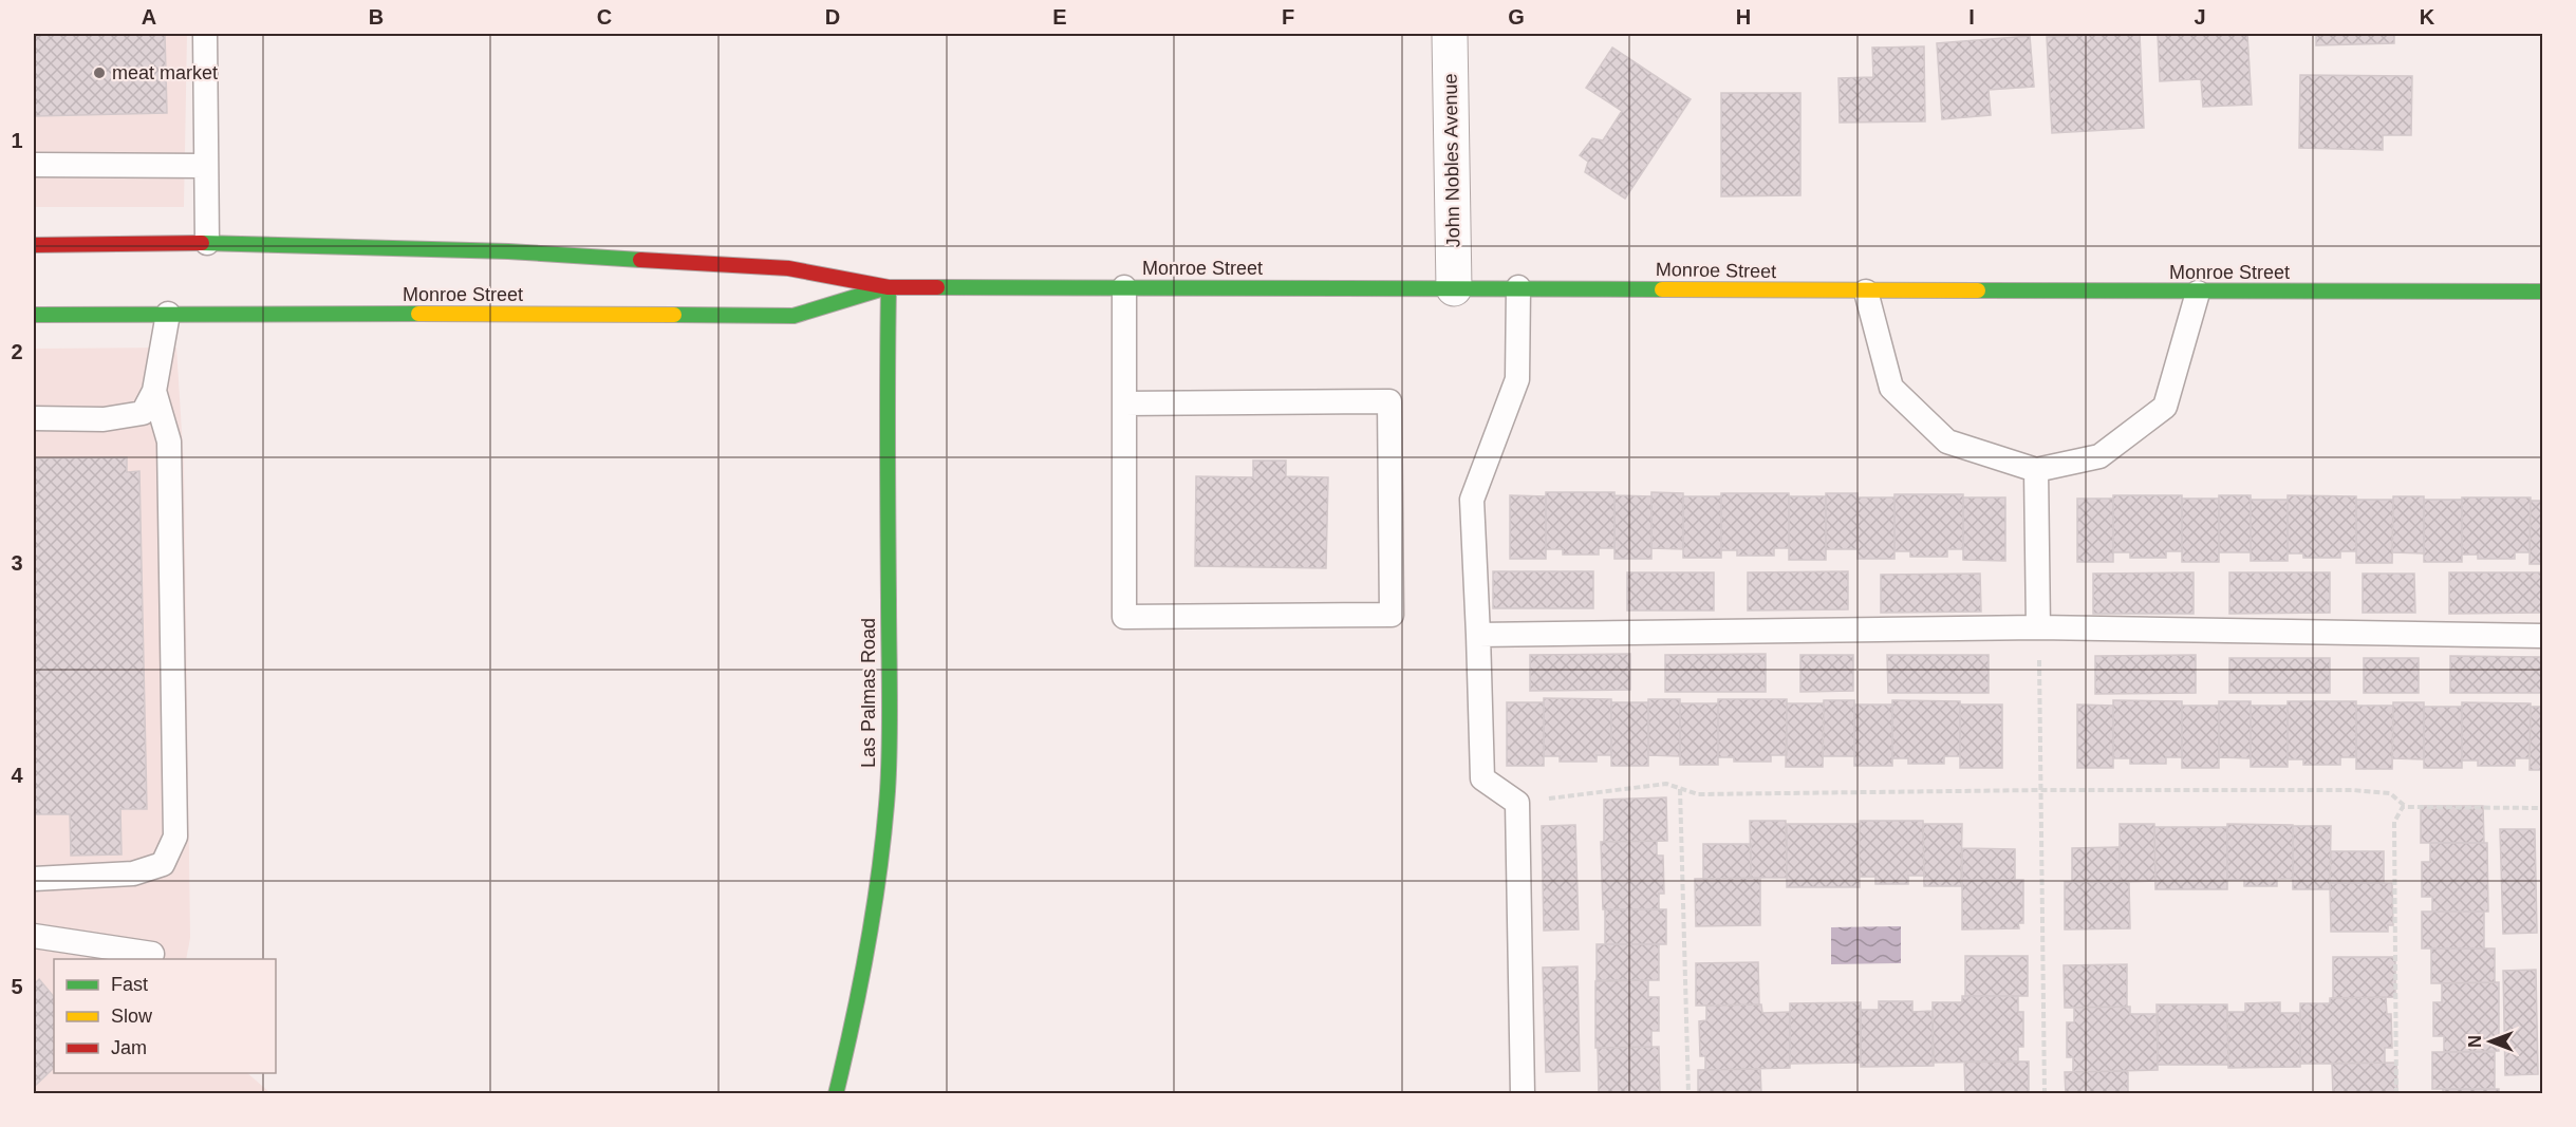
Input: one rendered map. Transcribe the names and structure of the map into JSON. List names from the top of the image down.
{
  "streets": {
    "main road": ["Monroe Street", "Las Palmas Road"],
    "street": ["John Nobles Avenue"]
  },
  "crossings": [
    ["John Nobles Avenue", "Monroe Street"],
    ["Monroe Street", "Las Palmas Road"]
  ],
  "places": ["meat market"],
  "legend": ["Fast", "Slow", "Jam"],
  "north": "left",
  "grid": {
    "columns": [
      "A",
      "B",
      "C",
      "D",
      "E",
      "F",
      "G",
      "H",
      "I",
      "J",
      "K"
    ],
    "rows": [
      "1",
      "2",
      "3",
      "4",
      "5"
    ]
  }
}
